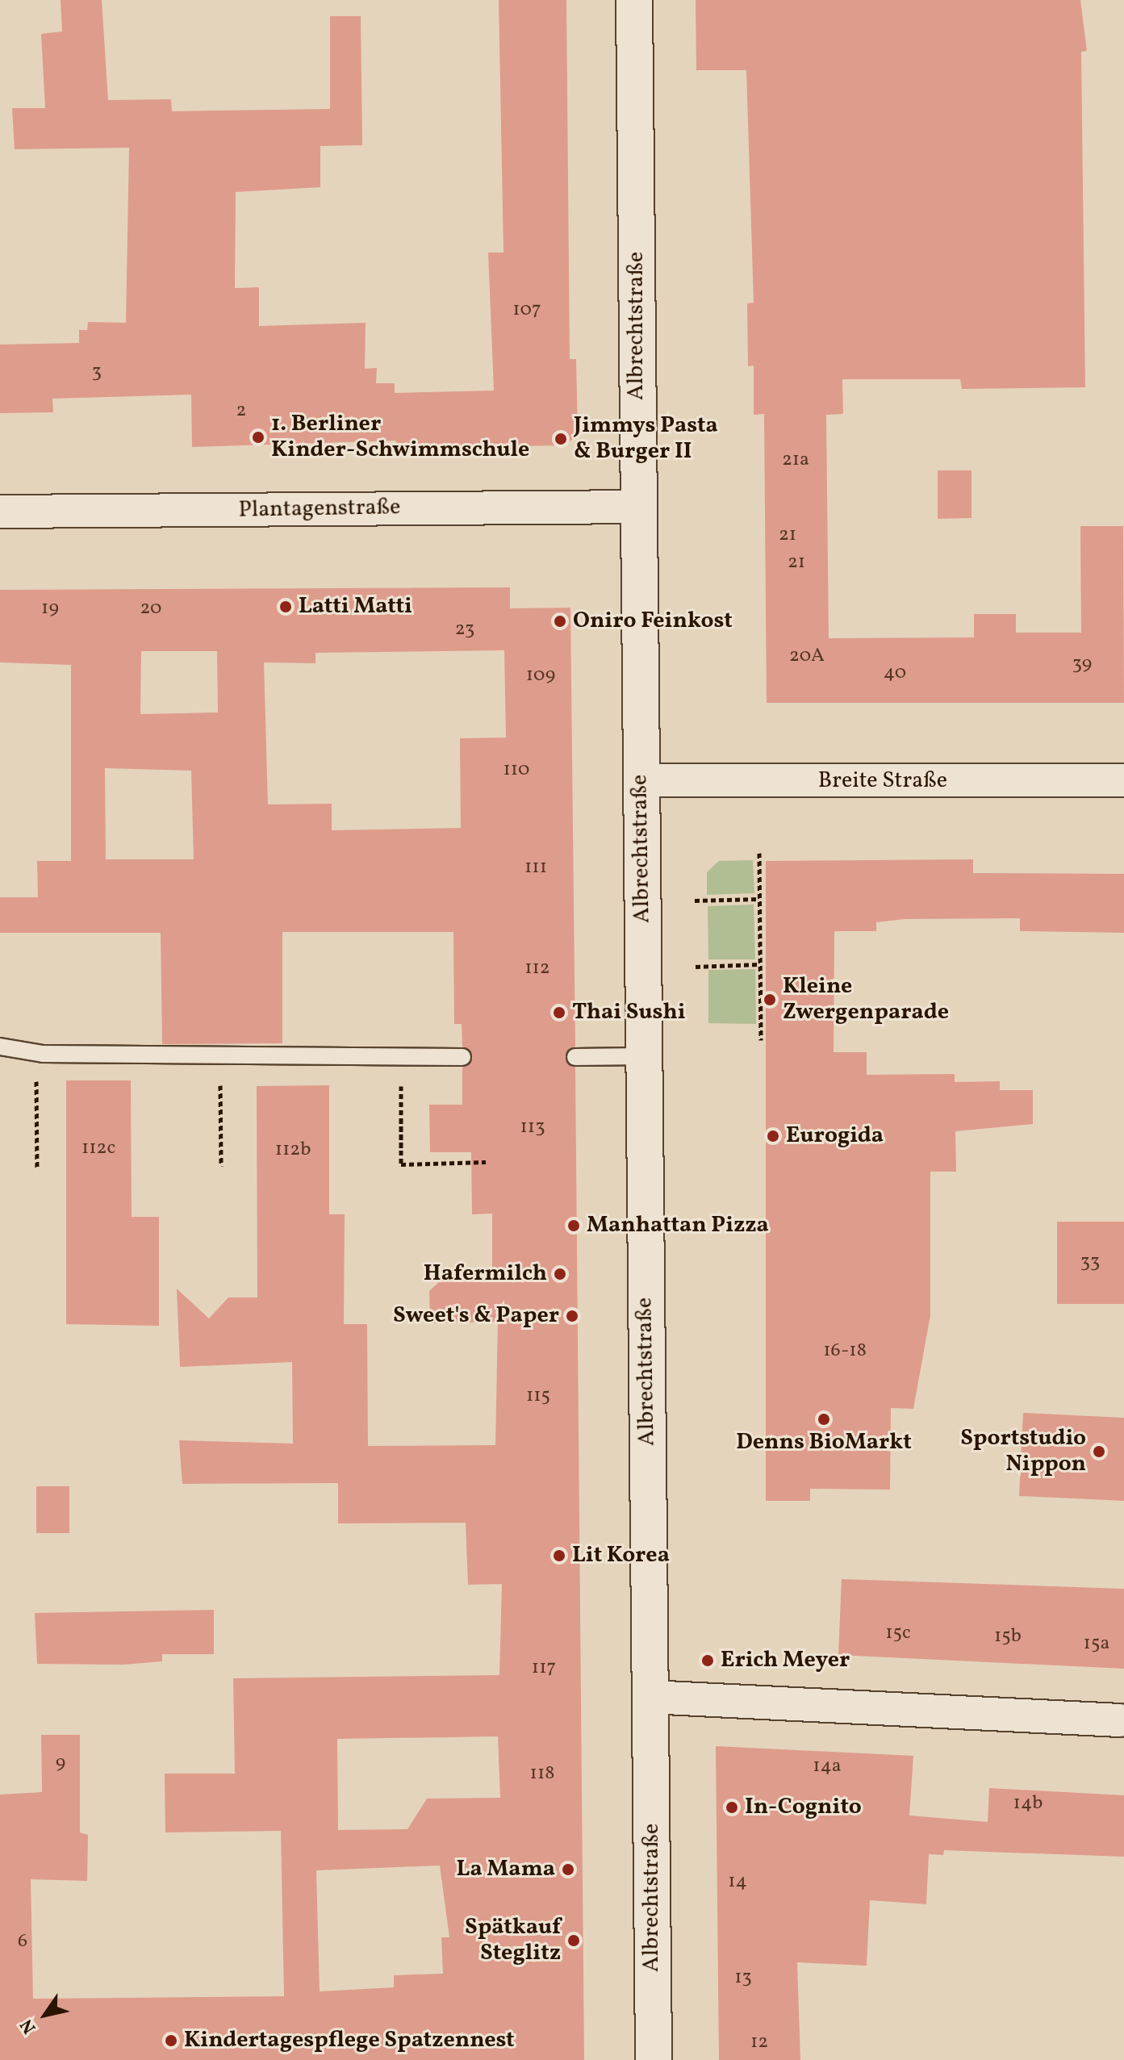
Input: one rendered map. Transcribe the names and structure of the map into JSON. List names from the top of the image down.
{
  "streets": {
    "main road": ["Albrechtstraße"],
    "street": ["Plantagenstraße", "Breite Straße"]
  },
  "crossings": [
    ["Albrechtstraße", "Plantagenstraße"],
    ["Albrechtstraße", "Breite Straße"]
  ],
  "places": [
    "1. Berliner Kinder-Schwimmschule",
    "Jimmys Pasta & Burger II",
    "Latti Matti",
    "Oniro Feinkost",
    "Kleine Zwergenparade",
    "Thai Sushi",
    "Eurogida",
    "Manhattan Pizza",
    "Hafermilch",
    "Sweet's & Paper",
    "Denns BioMarkt",
    "Sportstudio Nippon",
    "Lit Korea",
    "Erich Meyer",
    "In-Cognito",
    "La Mama",
    "Spätkauf Steglitz",
    "Kindertagespflege Spatzennest"
  ],
  "house_numbers": [
    "107",
    "3",
    "2",
    "21a",
    "21",
    "21",
    "19",
    "20",
    "23",
    "20A",
    "39",
    "40",
    "109",
    "110",
    "111",
    "112",
    "113",
    "112c",
    "112b",
    "33",
    "16-18",
    "115",
    "15c",
    "15b",
    "15a",
    "117",
    "9",
    "14a",
    "118",
    "14b",
    "14",
    "6",
    "13",
    "12"
  ],
  "north": "bottom left"
}
